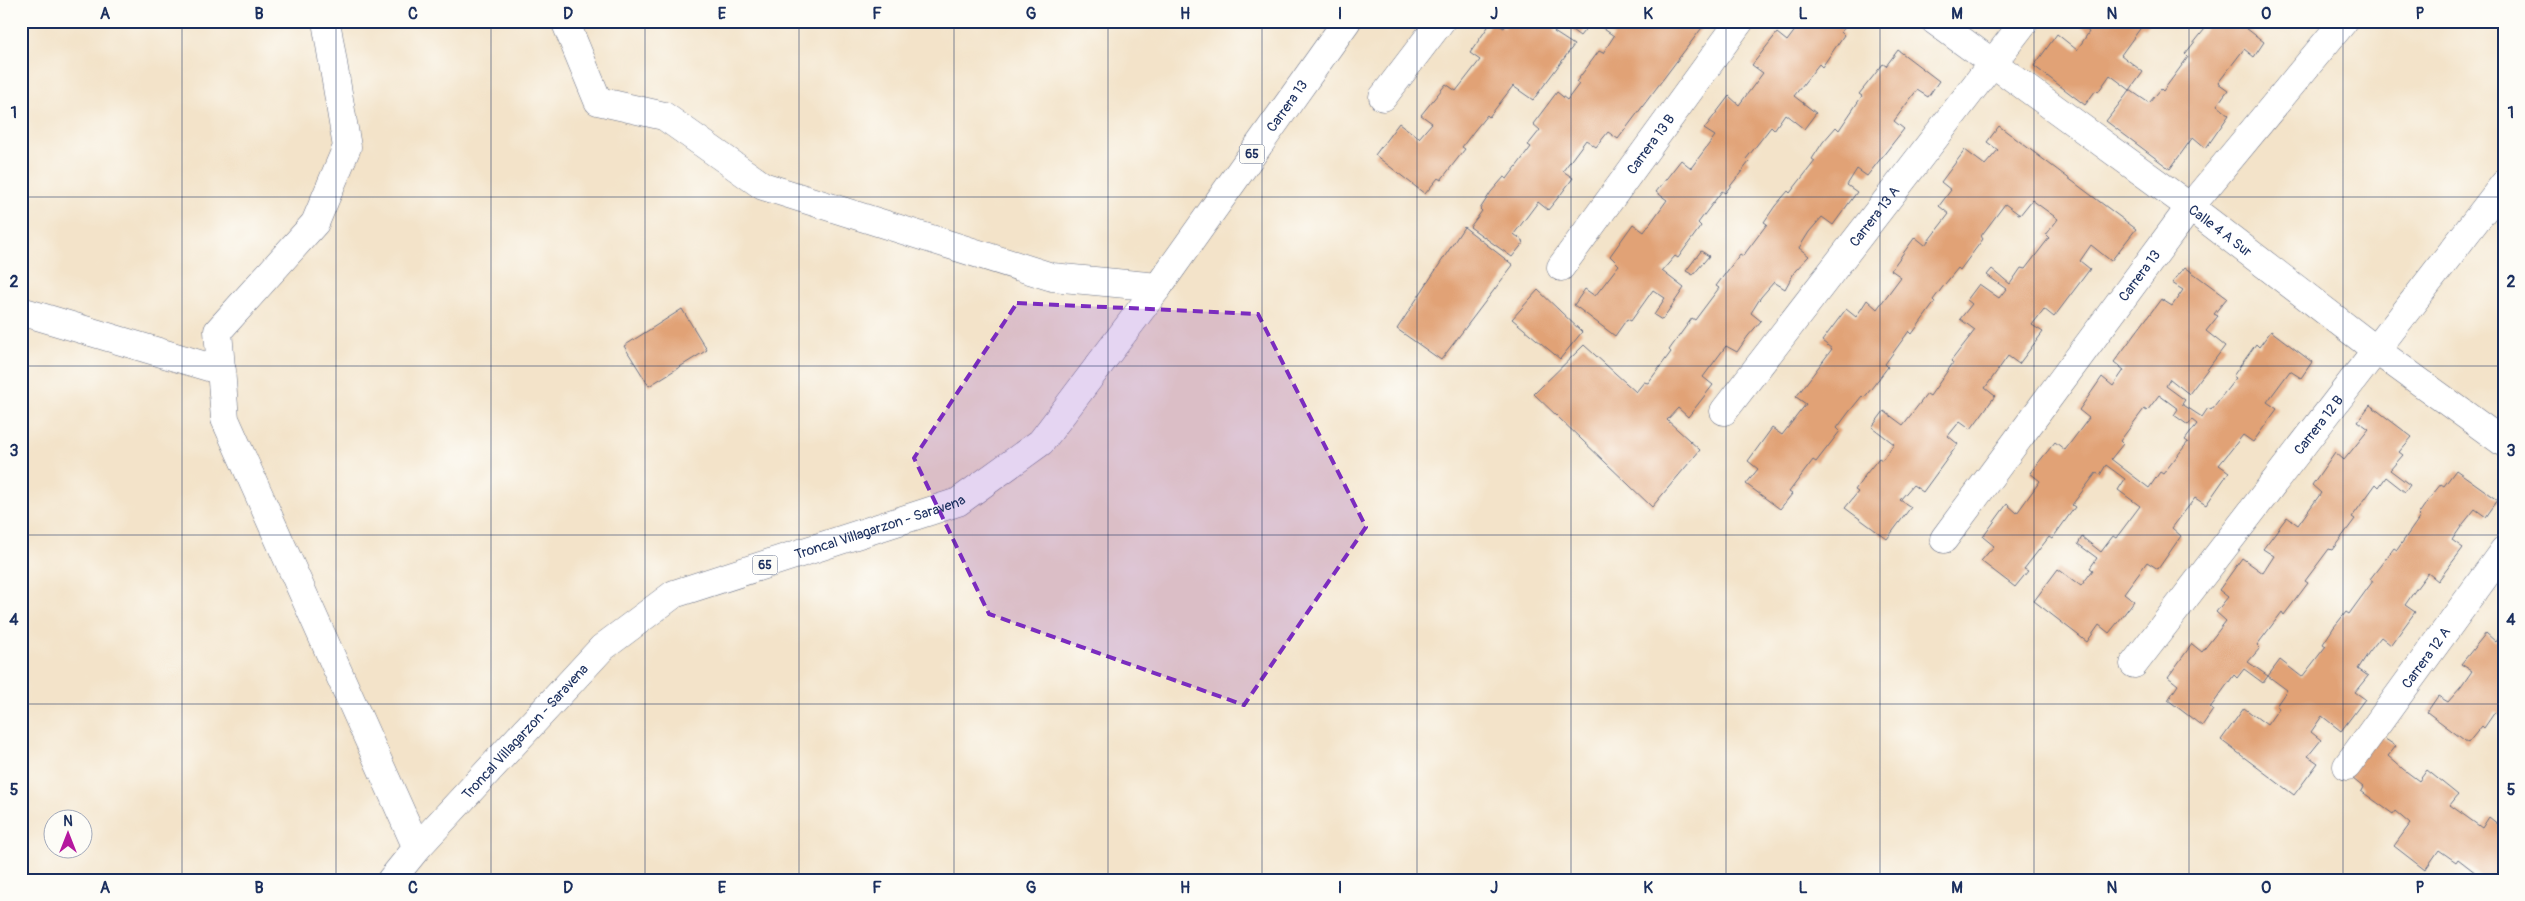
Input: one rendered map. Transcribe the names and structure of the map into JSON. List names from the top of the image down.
{
  "streets": {
    "street": [
      "Carrera 13",
      "Carrera 13 B",
      "65",
      "Carrera 13 A",
      "Calle 4 A Sur",
      "Carrera 12 B",
      "Troncal Villagarzon - Saravena",
      "Carrera 12 A"
    ]
  },
  "crossings": [
    ["Carrera 13", "Calle 4 A Sur"],
    ["Carrera 13", "Troncal Villagarzon - Saravena"],
    ["Carrera 13 A", "Calle 4 A Sur"],
    ["Calle 4 A Sur", "Carrera 12 B"]
  ],
  "north": "top",
  "grid": {
    "columns": [
      "A",
      "B",
      "C",
      "D",
      "E",
      "F",
      "G",
      "H",
      "I",
      "J",
      "K",
      "L",
      "M",
      "N",
      "O",
      "P"
    ],
    "rows": [
      "1",
      "2",
      "3",
      "4",
      "5"
    ]
  }
}
